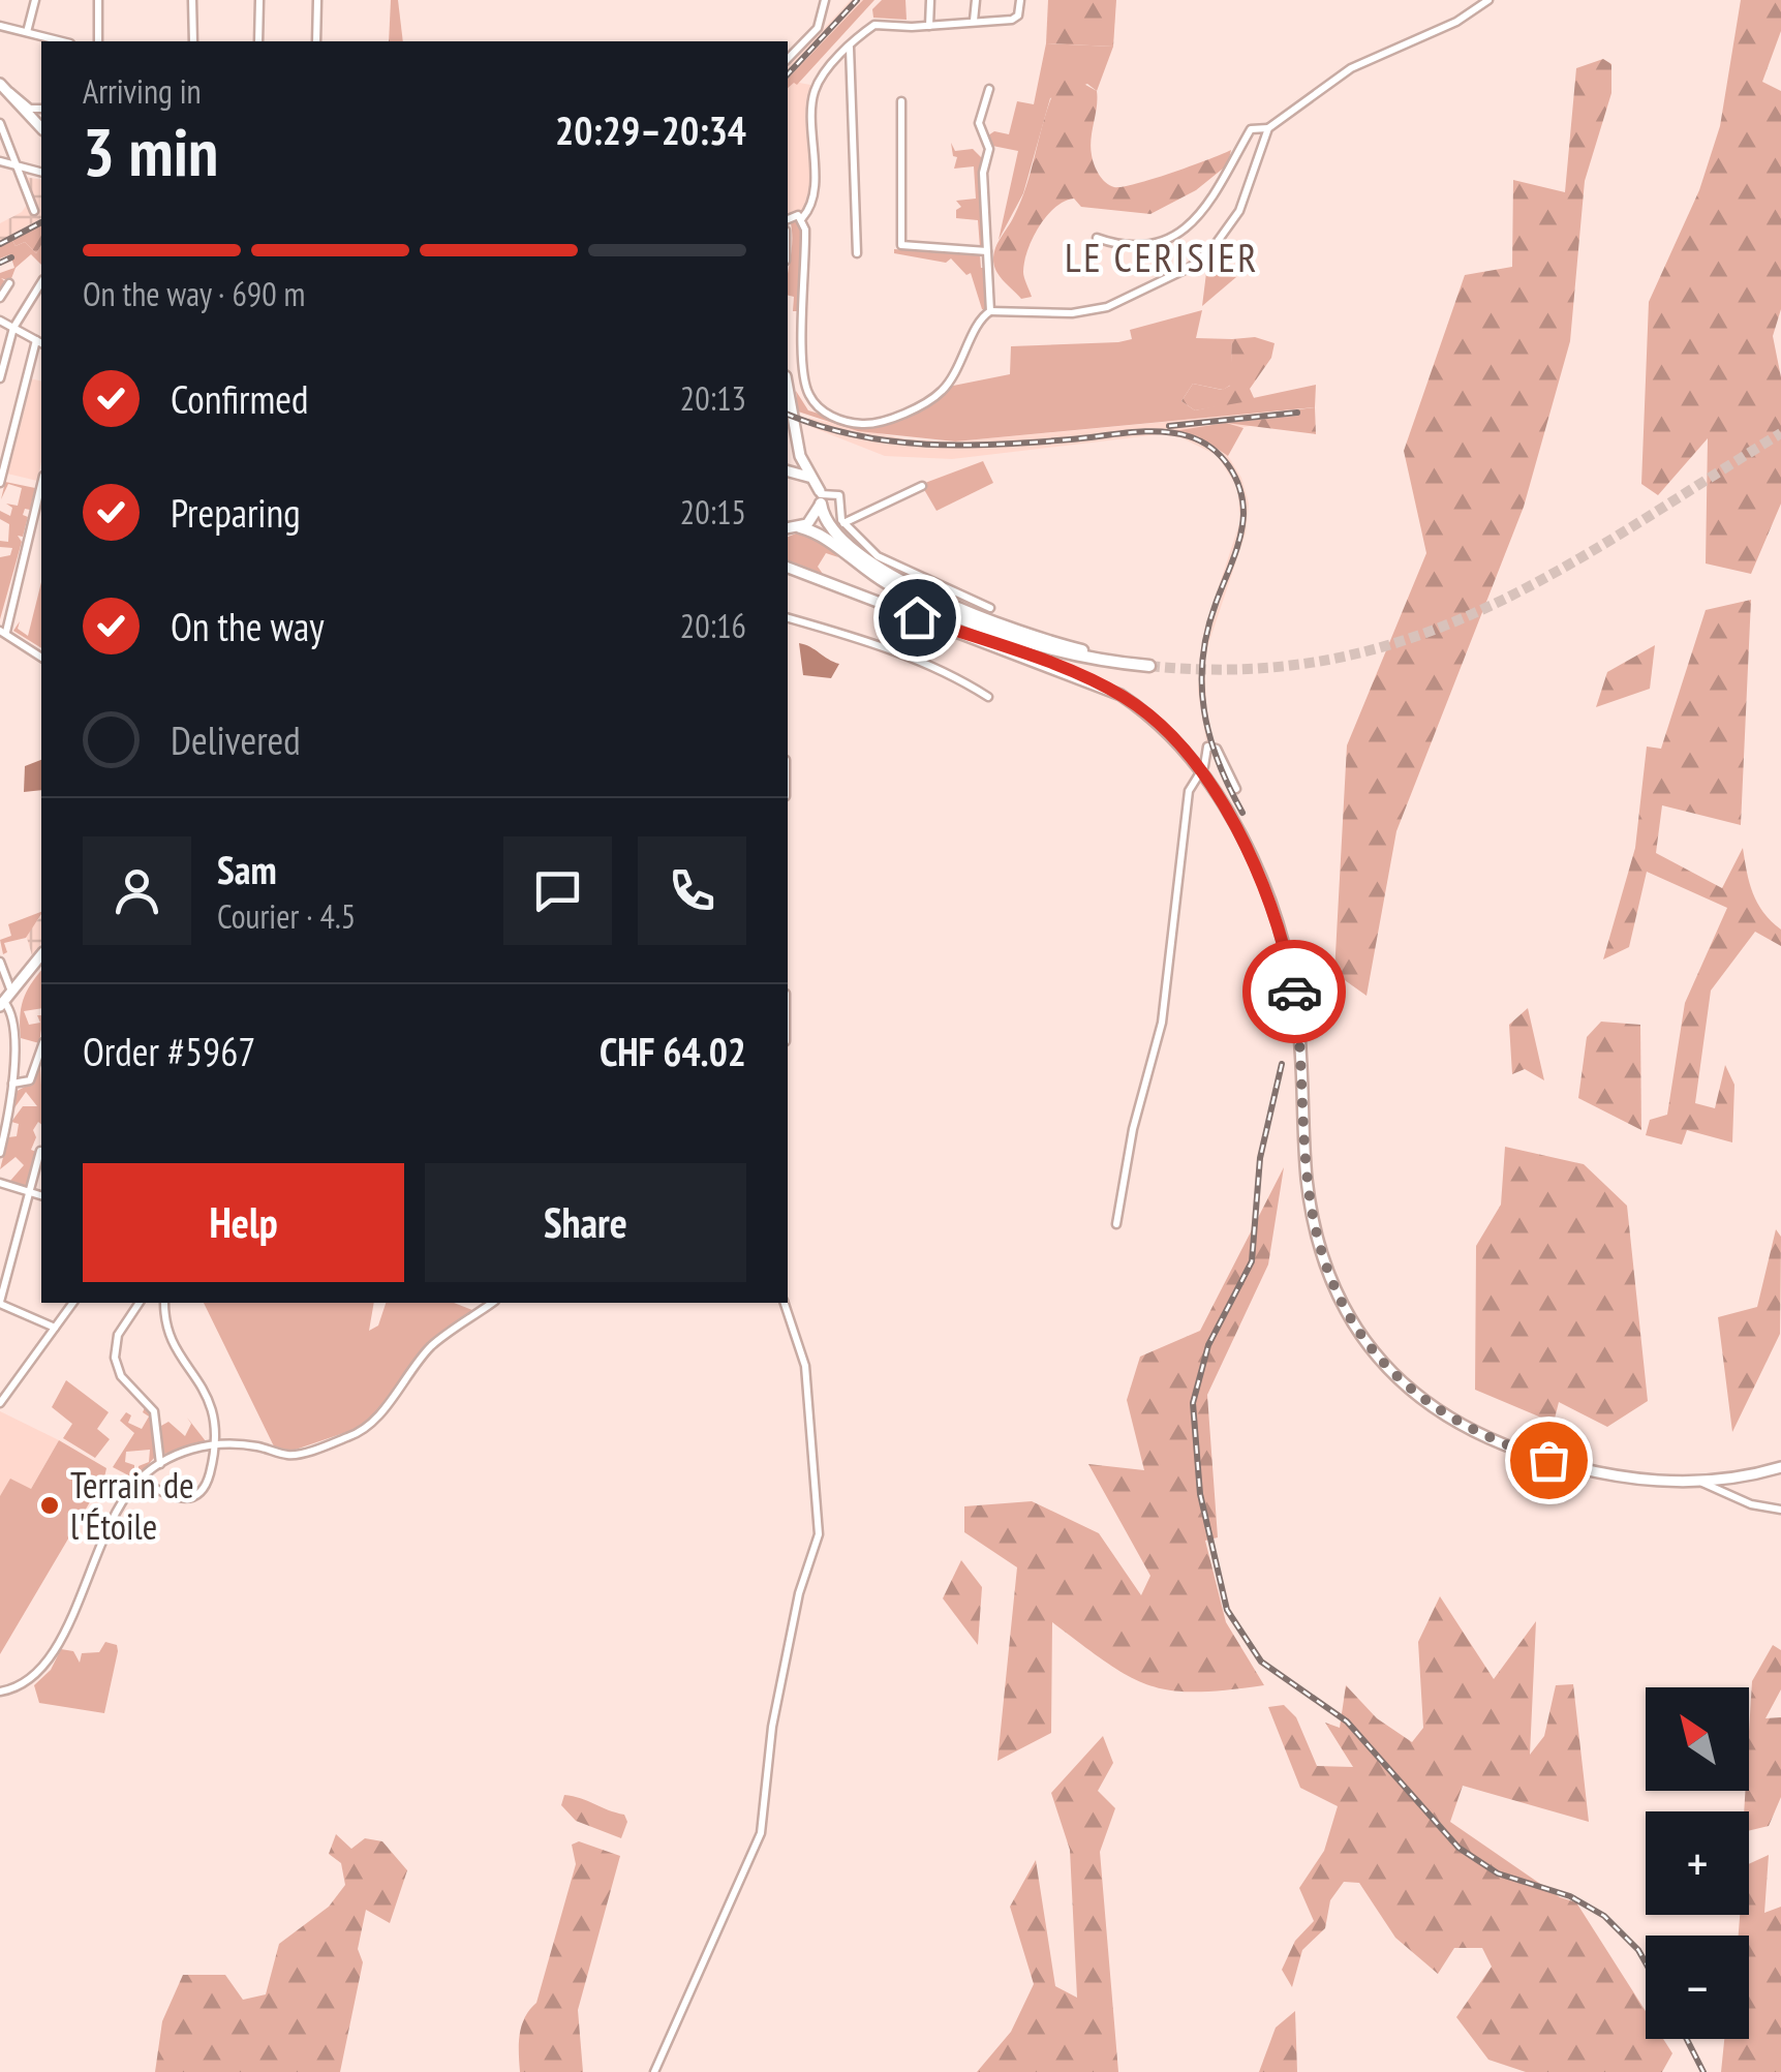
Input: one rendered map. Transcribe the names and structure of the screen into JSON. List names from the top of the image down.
{
  "districts": ["LE CERISIER"],
  "places": ["Terrain de l'Étoile"],
  "north": "top left",
  "page": {
    "heading": ["3 min", "Arriving in", "20:29–20:34"],
    "panel": [
      "Sam",
      "Courier · 4.5",
      "Order #5967",
      "CHF 64.02"
    ],
    "bar": "On the way · 690 m",
    "list": [
      ["Confirmed", "20:13"],
      ["Preparing", "20:15"],
      ["On the way", "20:16"],
      "Delivered"
    ],
    "buttons": ["Help", "Share"],
    "map_buttons": ["+", "−"]
  }
}
